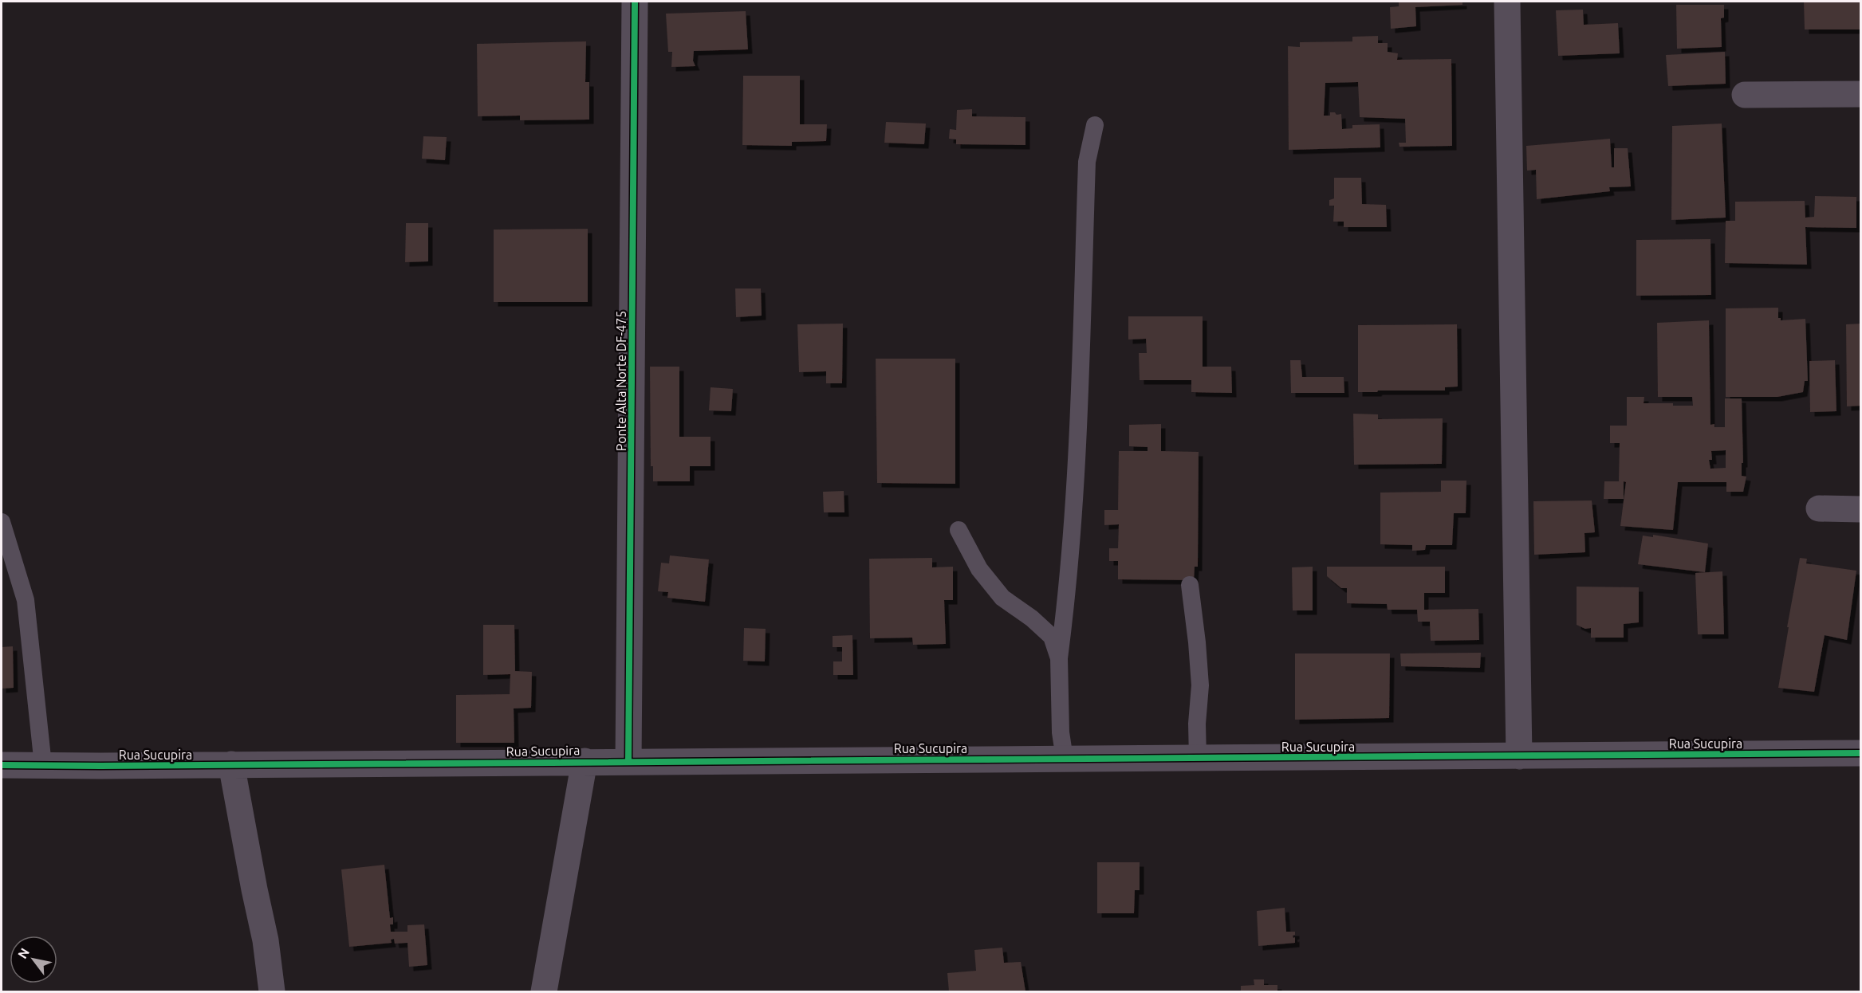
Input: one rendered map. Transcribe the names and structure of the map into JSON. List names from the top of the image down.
{
  "streets": {
    "street": ["Ponte Alta Norte DF-475", "Rua Sucupira"]
  },
  "crossings": [
    ["Ponte Alta Norte DF-475", "Rua Sucupira"]
  ],
  "north": "top left"
}
